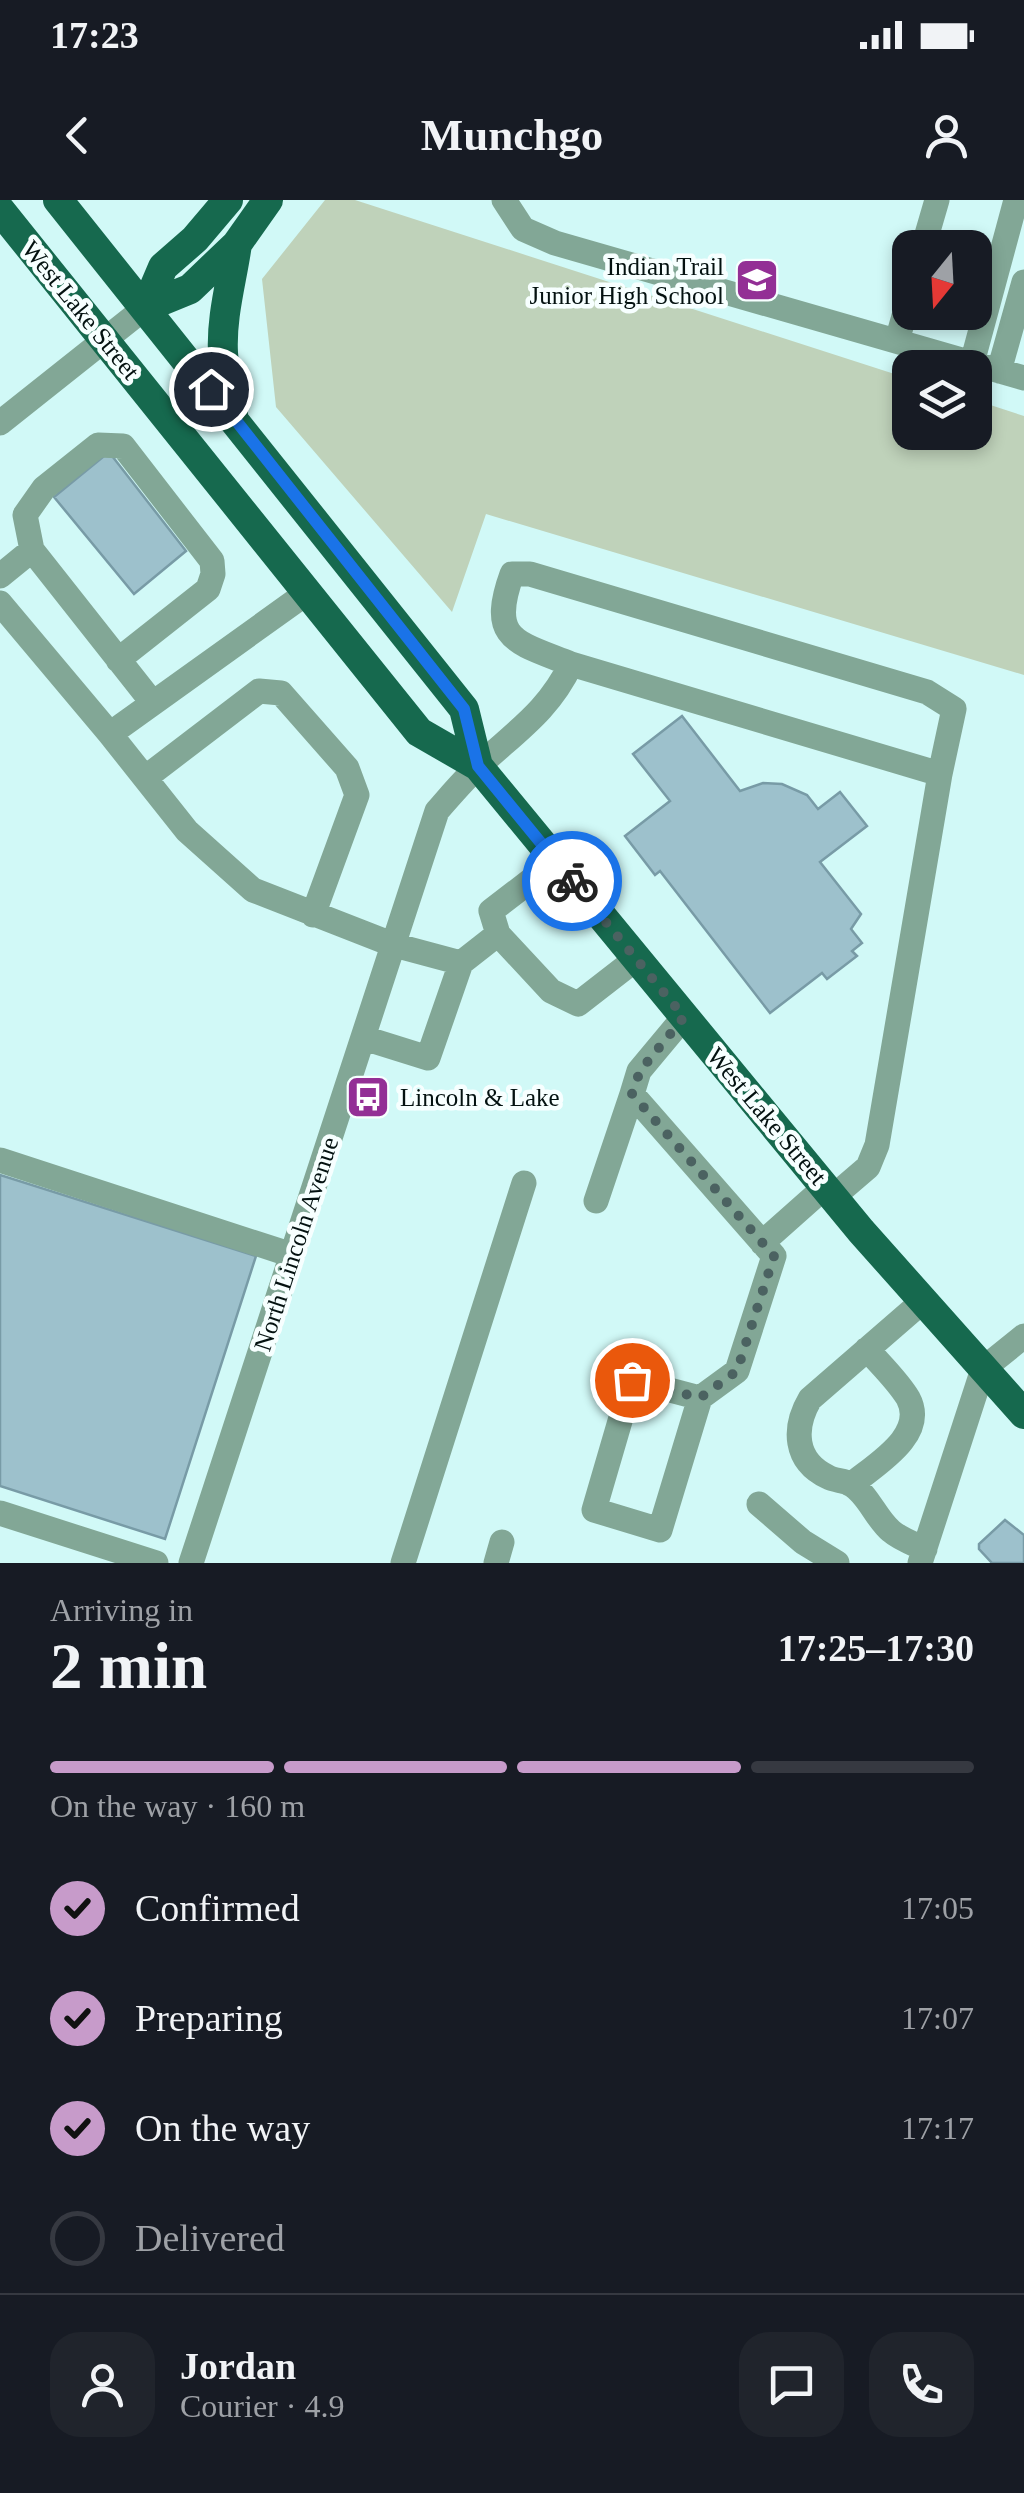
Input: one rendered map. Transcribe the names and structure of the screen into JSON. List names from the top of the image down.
{
  "streets": {
    "main road": ["West Lake Street"],
    "street": ["North Lincoln Avenue"]
  },
  "crossings": [
    ["West Lake Street", "North Lincoln Avenue"]
  ],
  "places": {
    "school or university": ["Indian Trail Junior High School"],
    "bus stop": ["Lincoln & Lake"]
  },
  "north": "bottom",
  "page": {
    "status": "17:23",
    "header": "Munchgo",
    "heading": ["2 min", "Arriving in", "17:25–17:30"],
    "panel": ["Jordan", "Courier · 4.9"],
    "bar": "On the way · 160 m",
    "list": [
      ["Confirmed", "17:05"],
      ["Preparing", "17:07"],
      ["On the way", "17:17"],
      "Delivered"
    ]
  }
}
